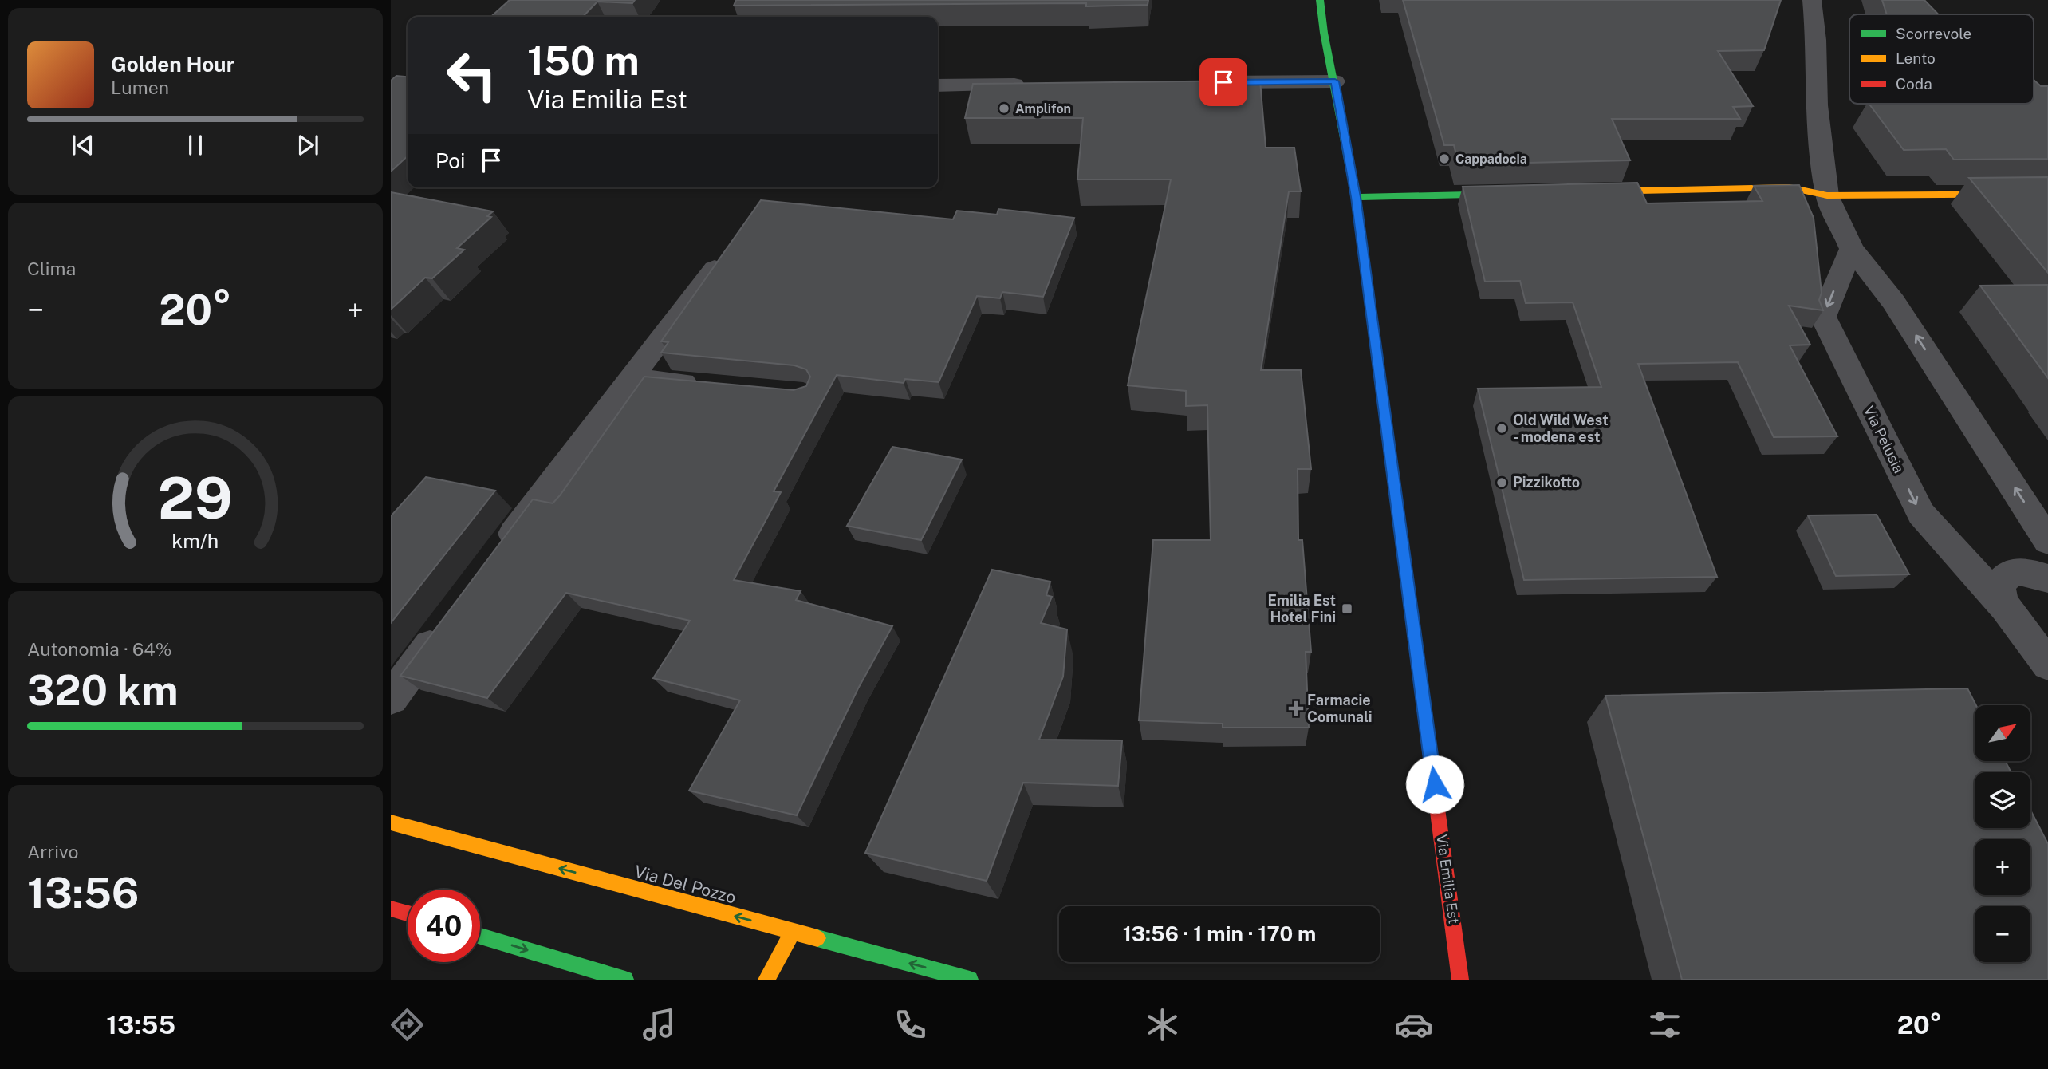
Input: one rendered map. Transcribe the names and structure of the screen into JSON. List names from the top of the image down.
{
  "streets": {
    "street": ["Via Pelusia", "Via Emilia Est", "Via Del Pozzo"]
  },
  "one_way": ["Via Del Pozzo"],
  "places": {
    "other": [
      "Amplifon",
      "Cappadocia",
      "Old Wild West - modena est",
      "Pizzikotto"
    ],
    "transit": ["Emilia Est Hotel Fini"],
    "health": ["Farmacie Comunali"]
  },
  "legend": ["Scorrevole", "Lento", "Coda"],
  "north": "top right",
  "page": {
    "turn": ["150 m", "Via Emilia Est"],
    "song": ["Golden Hour", "Lumen"],
    "then": "Poi",
    "tile": [
      "Clima",
      ["Autonomia · 64%", "320 km"],
      ["Arrivo", "13:56"]
    ],
    "heat": ["−", "20°", "+"],
    "map_buttons": ["+", "−"],
    "limit": "40",
    "trip": "13:56 · 1 min · 170 m",
    "tabs": ["13:55", "20°"],
    "gauge": ["29", "km/h"]
  }
}
